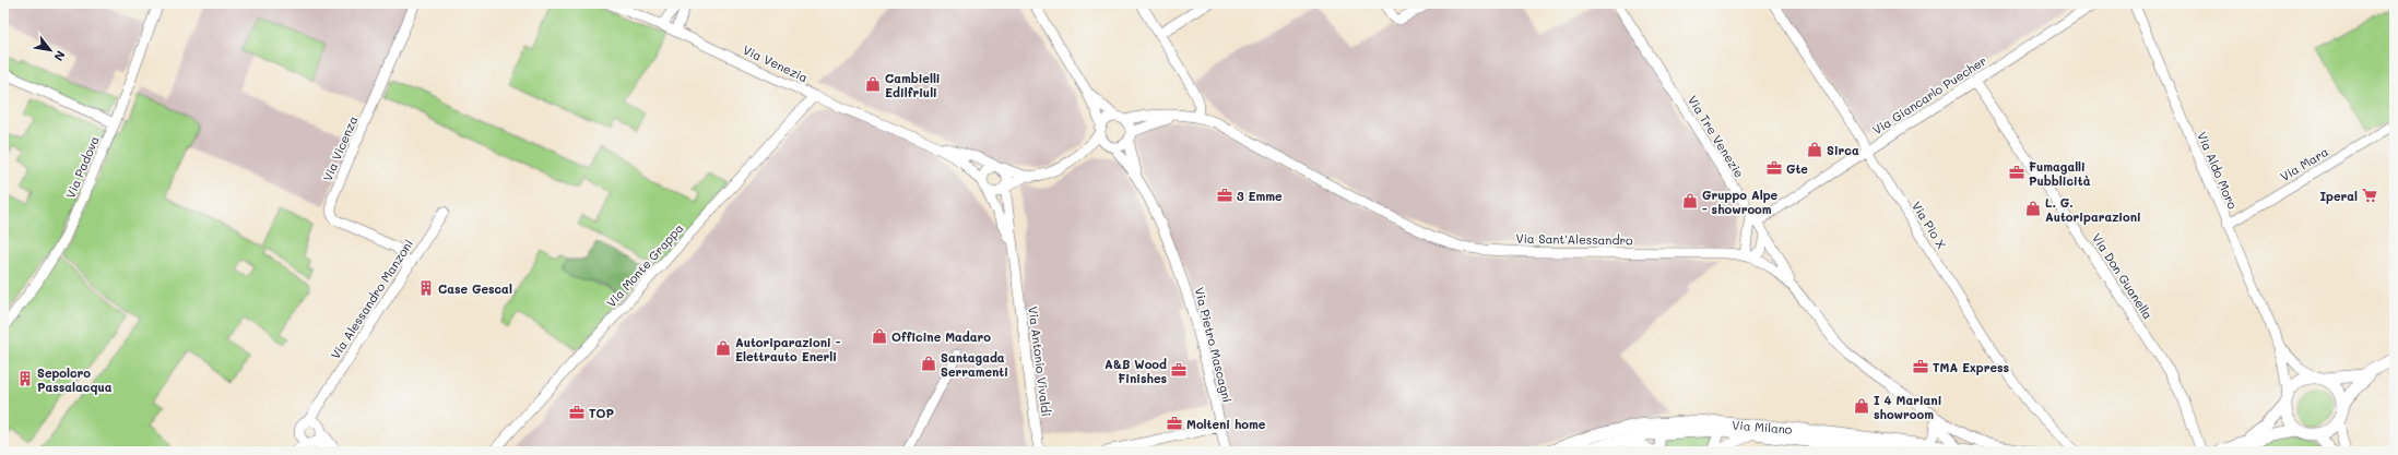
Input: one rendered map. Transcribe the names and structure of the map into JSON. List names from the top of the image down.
{
  "streets": {
    "main road": ["Via Milano"],
    "street": [
      "Via Venezia",
      "Via Giancarlo Puecher",
      "Via Tre Venezie",
      "Via Vicenza",
      "Via Mara",
      "Via Padova",
      "Via Aldo Moro",
      "Via Pio X",
      "Via Sant'Alessandro",
      "Via Monte Grappa",
      "Via Don Guanella",
      "Via Alessandro Manzoni",
      "Via Pietro Mascagni",
      "Via Antonio Vivaldi"
    ]
  },
  "crossings": [
    ["Via Venezia", "Via Monte Grappa"],
    ["Via Venezia", "Via Antonio Vivaldi"],
    ["Via Giancarlo Puecher", "Via Tre Venezie"],
    ["Via Giancarlo Puecher", "Via Pio X"],
    ["Via Giancarlo Puecher", "Via Don Guanella"],
    ["Via Tre Venezie", "Via Sant'Alessandro"],
    ["Via Vicenza", "Via Alessandro Manzoni"],
    ["Via Mara", "Via Aldo Moro"],
    ["Via Sant'Alessandro", "Via Pietro Mascagni"]
  ],
  "places": {
    "shop": [
      "Cambielli Edilfriuli",
      "Sirca",
      "Gruppo Alpe - showroom",
      "L. G. Autoriparazioni",
      "Officine Madaro",
      "Autoriparazioni - Elettrauto Enerli",
      "Santagada Serramenti",
      "I 4 Mariani showroom"
    ],
    "office": [
      "Gte",
      "Fumagalli Pubblicità",
      "3 Emme",
      "TMA Express",
      "A&B Wood Finishes",
      "TOP",
      "Molteni home"
    ],
    "supermarket": ["Iperal"],
    "building": ["Case Gescal", "Sepolcro Passalacqua"]
  },
  "north": "bottom right"
}
